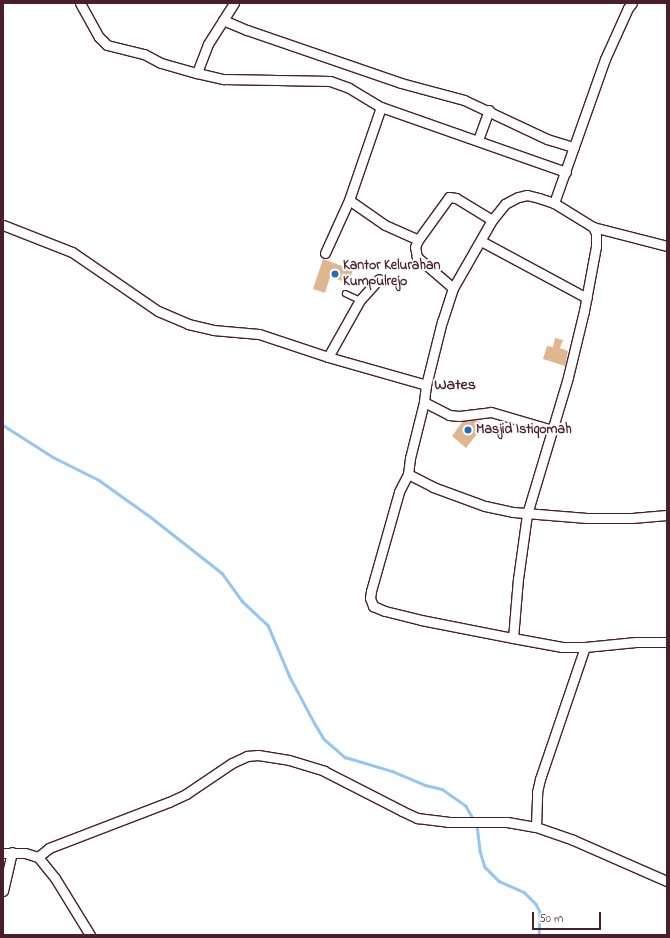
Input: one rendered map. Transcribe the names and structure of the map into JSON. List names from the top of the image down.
{
  "districts": ["Wates"],
  "places": ["Kantor Kelurahan Kumpulrejo", "Masjid Istiqomah"],
  "scale_bar": "50 m"
}
